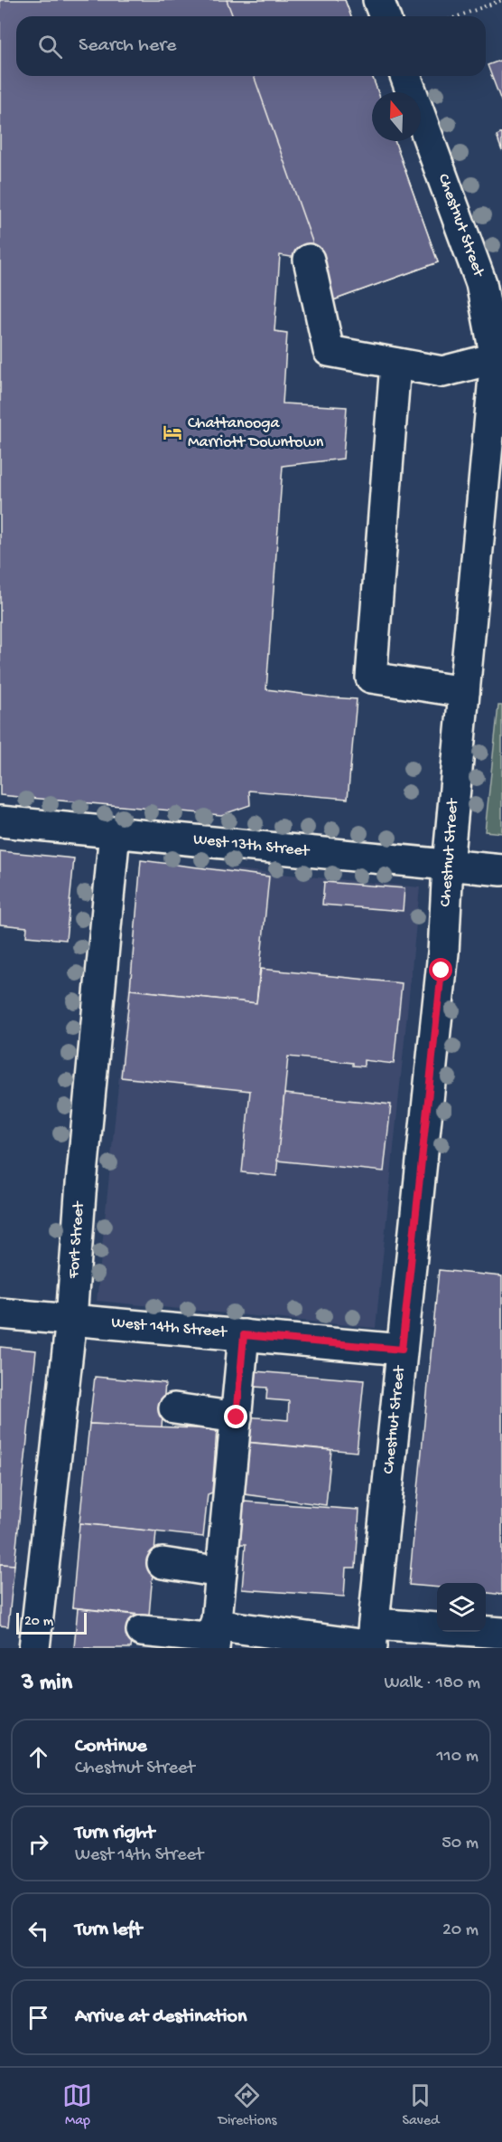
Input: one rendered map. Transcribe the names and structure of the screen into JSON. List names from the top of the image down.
{
  "streets": {
    "street": [
      "Chestnut Street",
      "West 13th Street",
      "Fort Street",
      "West 14th Street"
    ]
  },
  "crossings": [
    ["Chestnut Street", "West 13th Street"],
    ["Chestnut Street", "West 14th Street"],
    ["West 13th Street", "Fort Street"],
    ["Fort Street", "West 14th Street"]
  ],
  "places": {
    "hotel": ["Chattanooga Marriott Downtown"]
  },
  "scale_bar": "20 m",
  "north": "top",
  "page": {
    "search": "Search here",
    "scale": "20 m",
    "heading": ["3 min", "Walk · 180 m"],
    "list": [
      ["Continue", "Chestnut Street", "110 m"],
      ["Turn right", "West 14th Street", "50 m"],
      ["Turn left", "20 m"],
      "Arrive at destination"
    ],
    "nav": ["Map", "Directions", "Saved"]
  }
}
